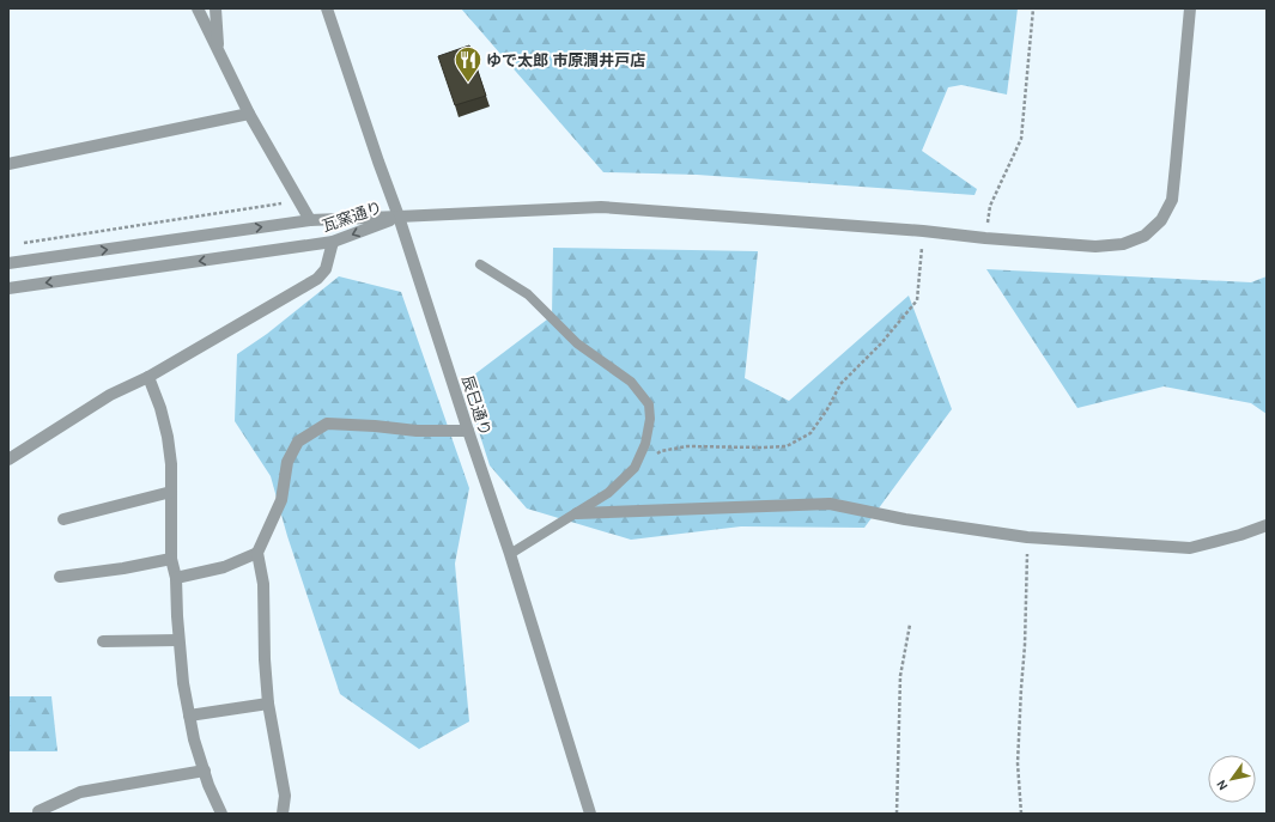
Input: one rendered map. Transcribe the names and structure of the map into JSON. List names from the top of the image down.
{
  "streets": {
    "street": ["瓦窯通り", "辰巳通り"]
  },
  "crossings": [
    ["瓦窯通り", "辰巳通り"]
  ],
  "places": {
    "restaurant": ["ゆで太郎 市原潤井戸店"]
  },
  "north": "bottom left"
}
